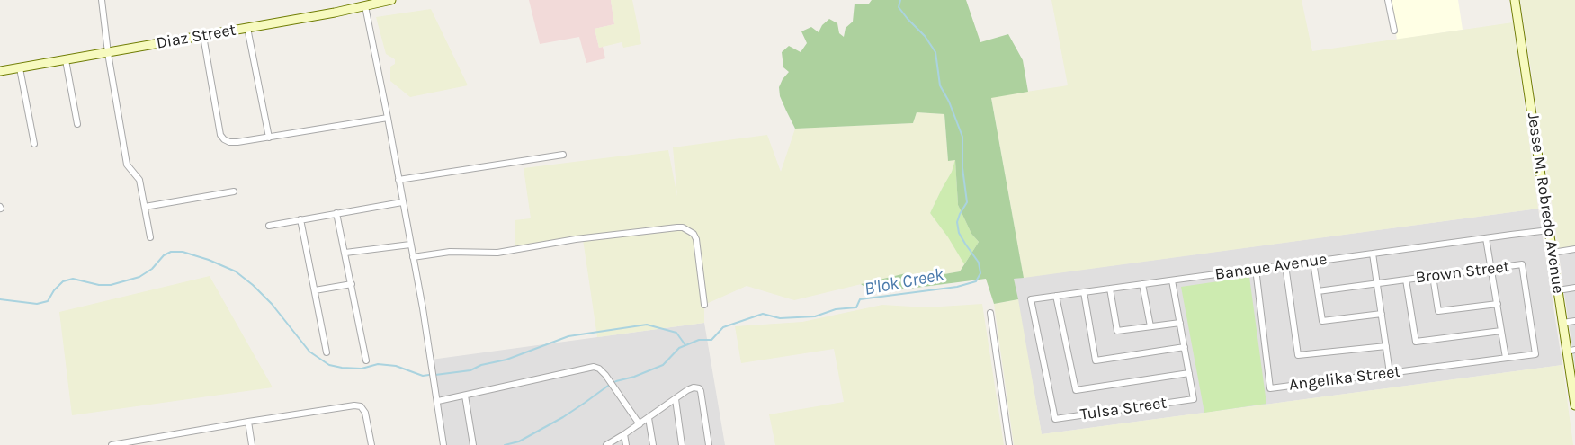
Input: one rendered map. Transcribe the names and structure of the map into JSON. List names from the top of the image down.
{
  "streets": {
    "main road": ["Diaz Street", "Jesse M. Robredo Avenue"],
    "street": [
      "Banaue Avenue",
      "Brown Street",
      "Angelika Street",
      "Tulsa Street"
    ]
  },
  "crossings": [
    ["Jesse M. Robredo Avenue", "Banaue Avenue"],
    ["Banaue Avenue", "Angelika Street"],
    ["Banaue Avenue", "Tulsa Street"],
    ["Brown Street", "Angelika Street"]
  ],
  "water": ["B'lok Creek"]
}
